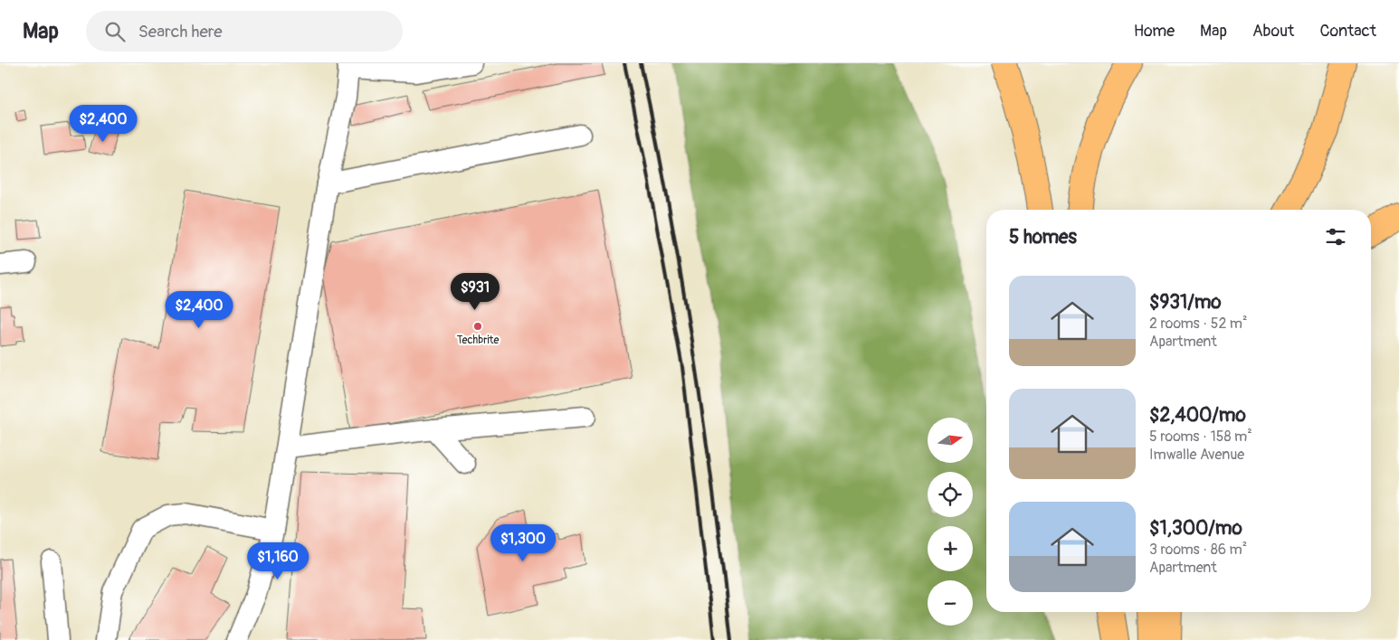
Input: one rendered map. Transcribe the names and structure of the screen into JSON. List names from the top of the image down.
{
  "places": ["Techbrite"],
  "north": "right",
  "page": {
    "header": "Map",
    "search": "Search here",
    "nav": [
      "Home",
      "Map",
      "About",
      "Contact"
    ],
    "price": [
      "$2,400",
      "$931",
      "$2,400",
      "$1,300",
      "$1,160"
    ],
    "heading": "5 homes",
    "list": [
      {
        "name": "$931/mo",
        "note": "2 rooms · 52 m² · Apartment"
      },
      {
        "name": "$2,400/mo",
        "note": "5 rooms · 158 m² · Imwalle Avenue"
      },
      {
        "name": "$1,300/mo",
        "note": "3 rooms · 86 m² · Apartment"
      }
    ],
    "map_buttons": ["+", "−"]
  }
}
